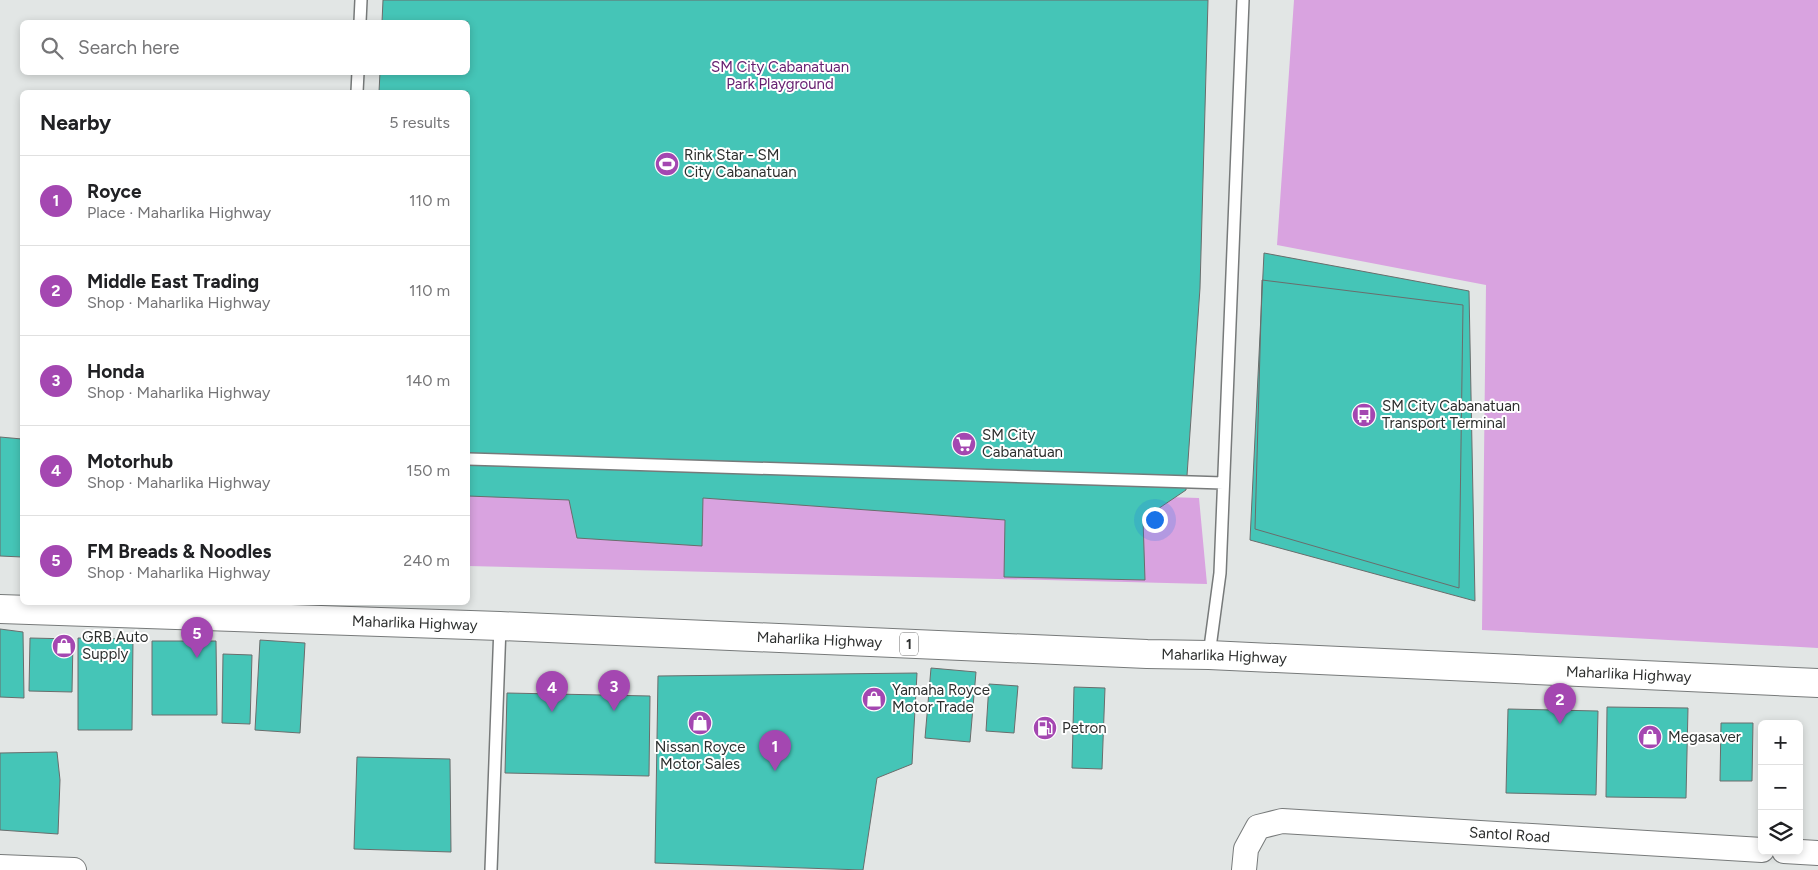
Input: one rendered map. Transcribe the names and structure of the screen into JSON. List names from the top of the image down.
{
  "streets": {
    "main road": ["Maharlika Highway", "1"],
    "street": ["Santol Road"]
  },
  "parks": ["SM City Cabanatuan Park Playground"],
  "places": {
    "sports": ["Rink Star - SM City Cabanatuan"],
    "bus stop": ["SM City Cabanatuan Transport Terminal"],
    "supermarket": ["SM City Cabanatuan"],
    "shop": [
      "GRB Auto Supply",
      "Yamaha Royce Motor Trade",
      "Nissan Royce Motor Sales",
      "Megasaver"
    ],
    "fuel station": ["Petron"]
  },
  "page": {
    "search": "Search here",
    "heading": ["Nearby", "5 results"],
    "list": [
      {
        "mark": "1",
        "name": "Royce",
        "note": "Place · Maharlika Highway",
        "value": "110 m"
      },
      {
        "mark": "2",
        "name": "Middle East Trading",
        "note": "Shop · Maharlika Highway",
        "value": "110 m"
      },
      {
        "mark": "3",
        "name": "Honda",
        "note": "Shop · Maharlika Highway",
        "value": "140 m"
      },
      {
        "mark": "4",
        "name": "Motorhub",
        "note": "Shop · Maharlika Highway",
        "value": "150 m"
      },
      {
        "mark": "5",
        "name": "FM Breads & Noodles",
        "note": "Shop · Maharlika Highway",
        "value": "240 m"
      }
    ],
    "pins": [
      "5",
      "3",
      "4",
      "2",
      "1"
    ],
    "map_buttons": ["+", "−"]
  }
}
